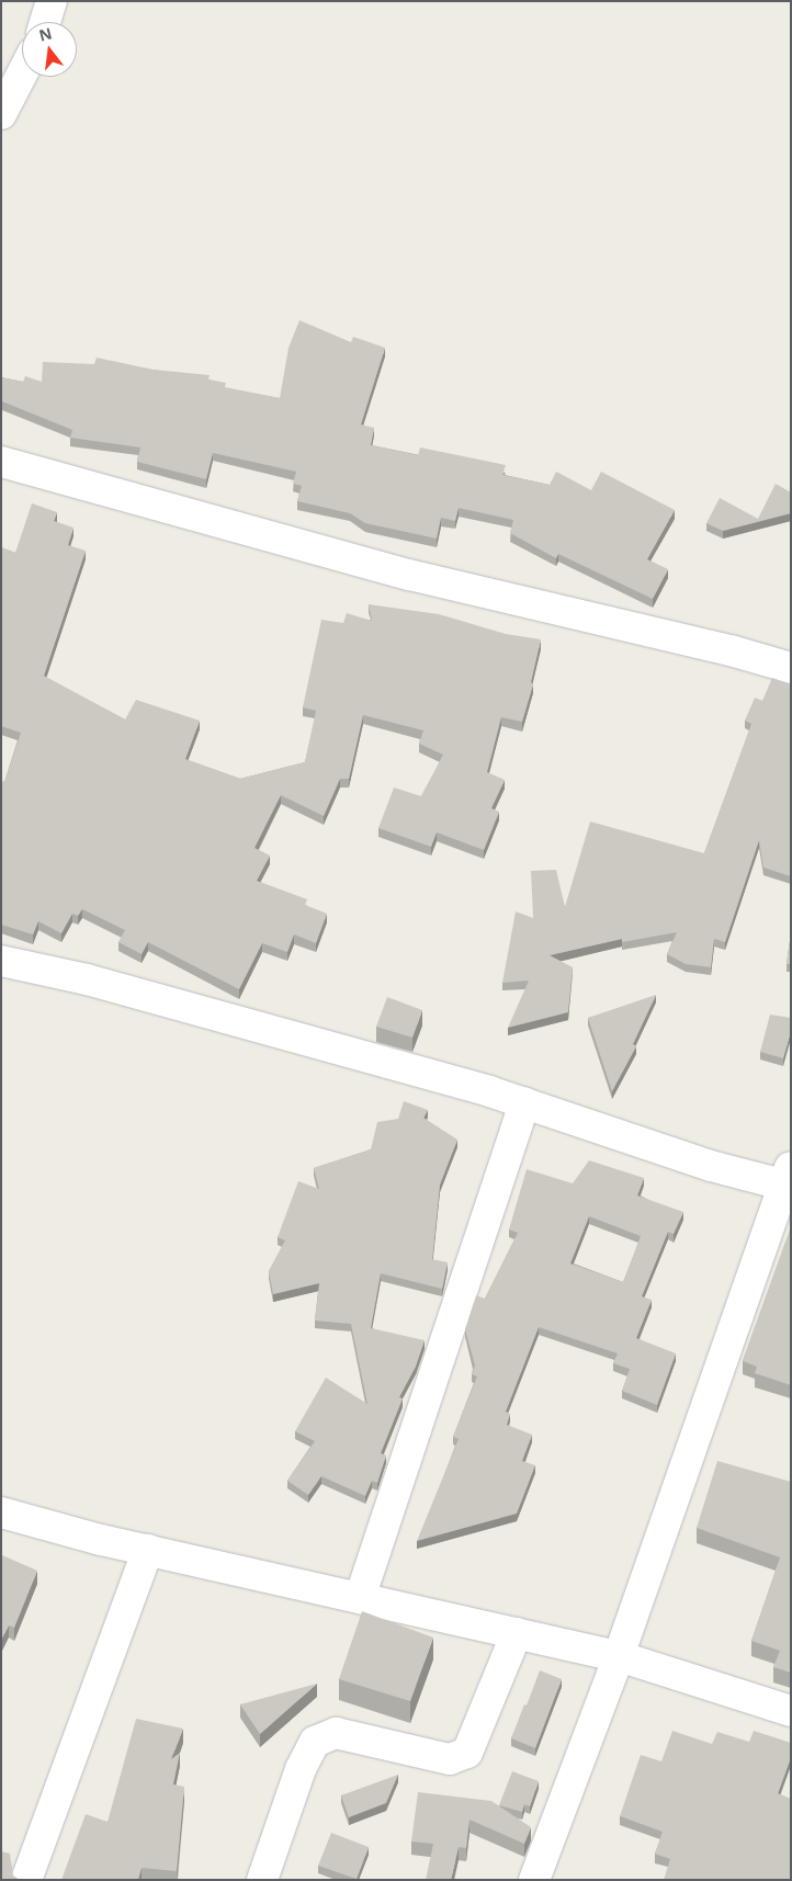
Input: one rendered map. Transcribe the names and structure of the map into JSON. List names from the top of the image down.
{
  "north": "top"
}
